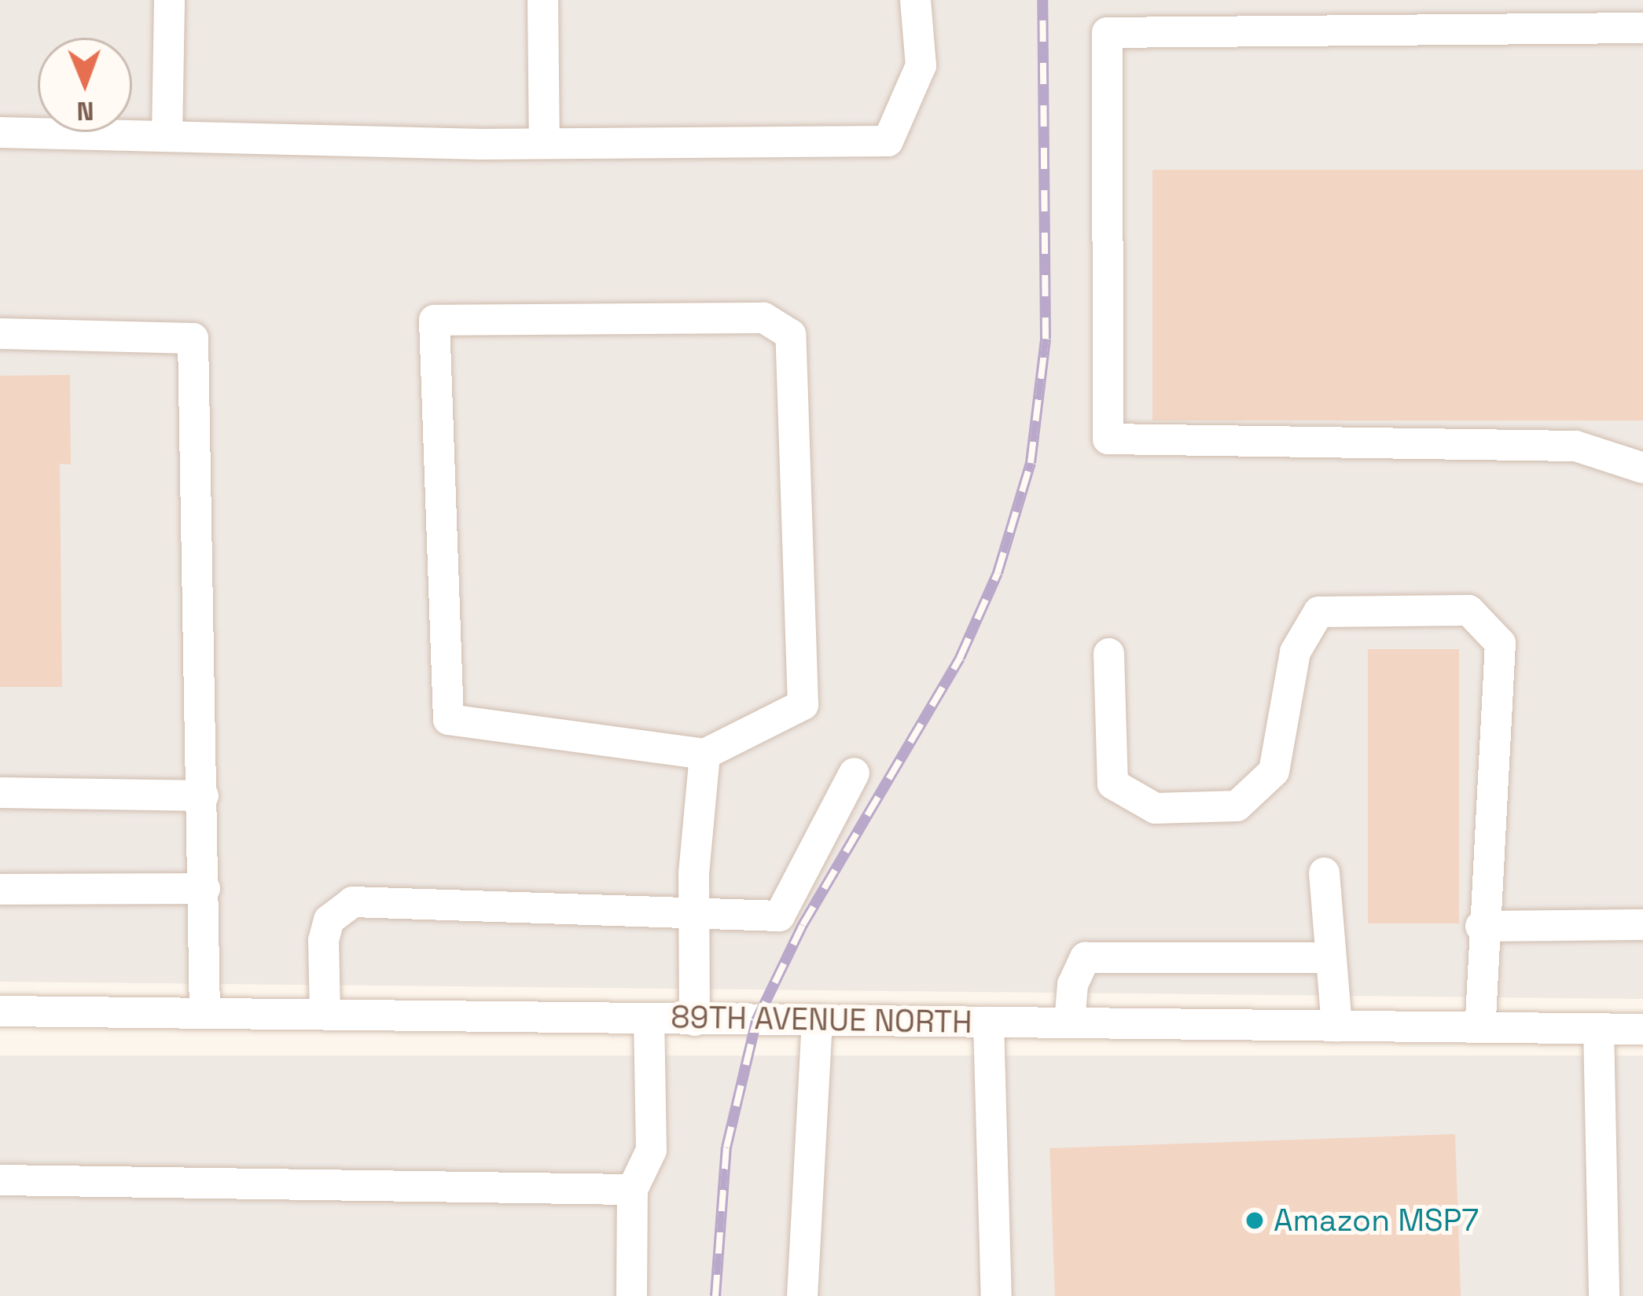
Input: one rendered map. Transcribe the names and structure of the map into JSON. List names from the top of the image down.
{
  "streets": {
    "street": ["89TH AVENUE NORTH"]
  },
  "places": ["Amazon MSP7"],
  "north": "bottom"
}
